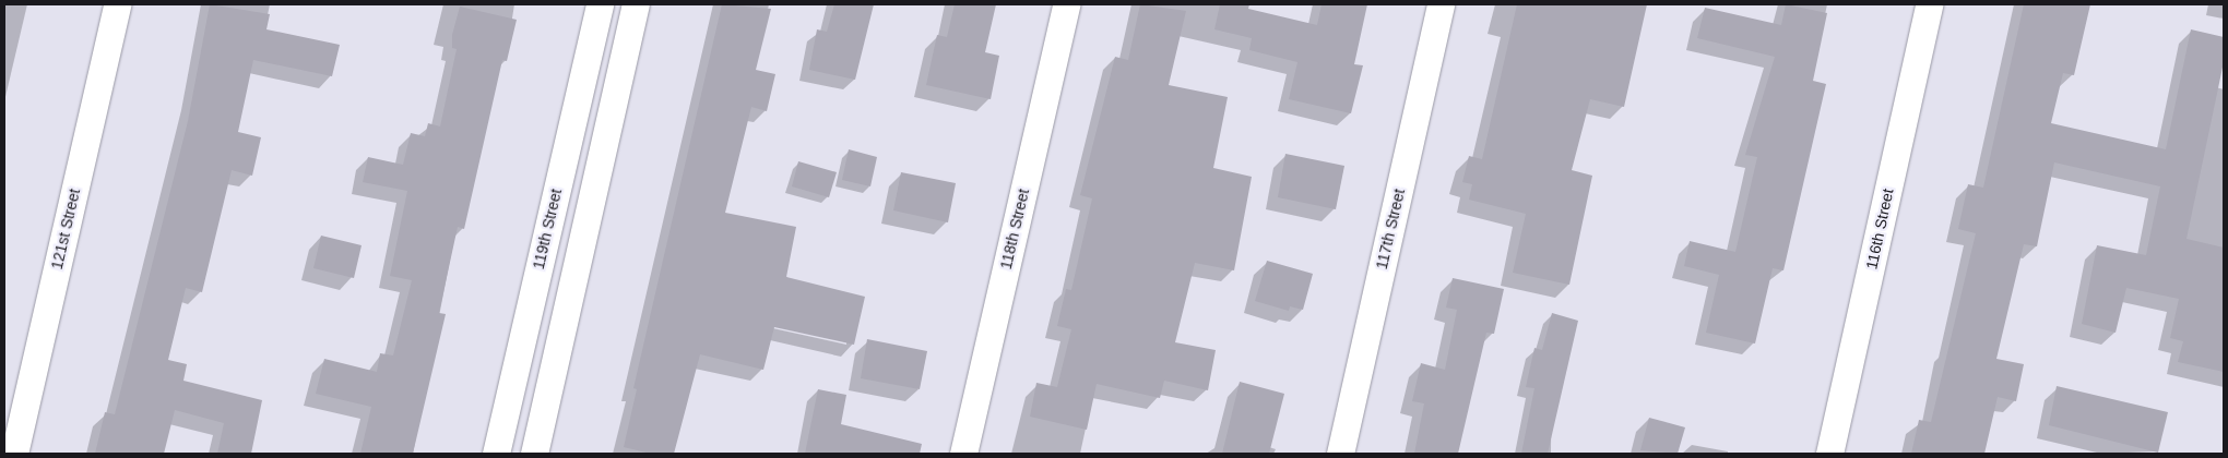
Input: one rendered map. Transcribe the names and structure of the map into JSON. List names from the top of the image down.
{
  "streets": {
    "street": [
      "121st Street",
      "119th Street",
      "118th Street",
      "117th Street",
      "116th Street"
    ]
  }
}
